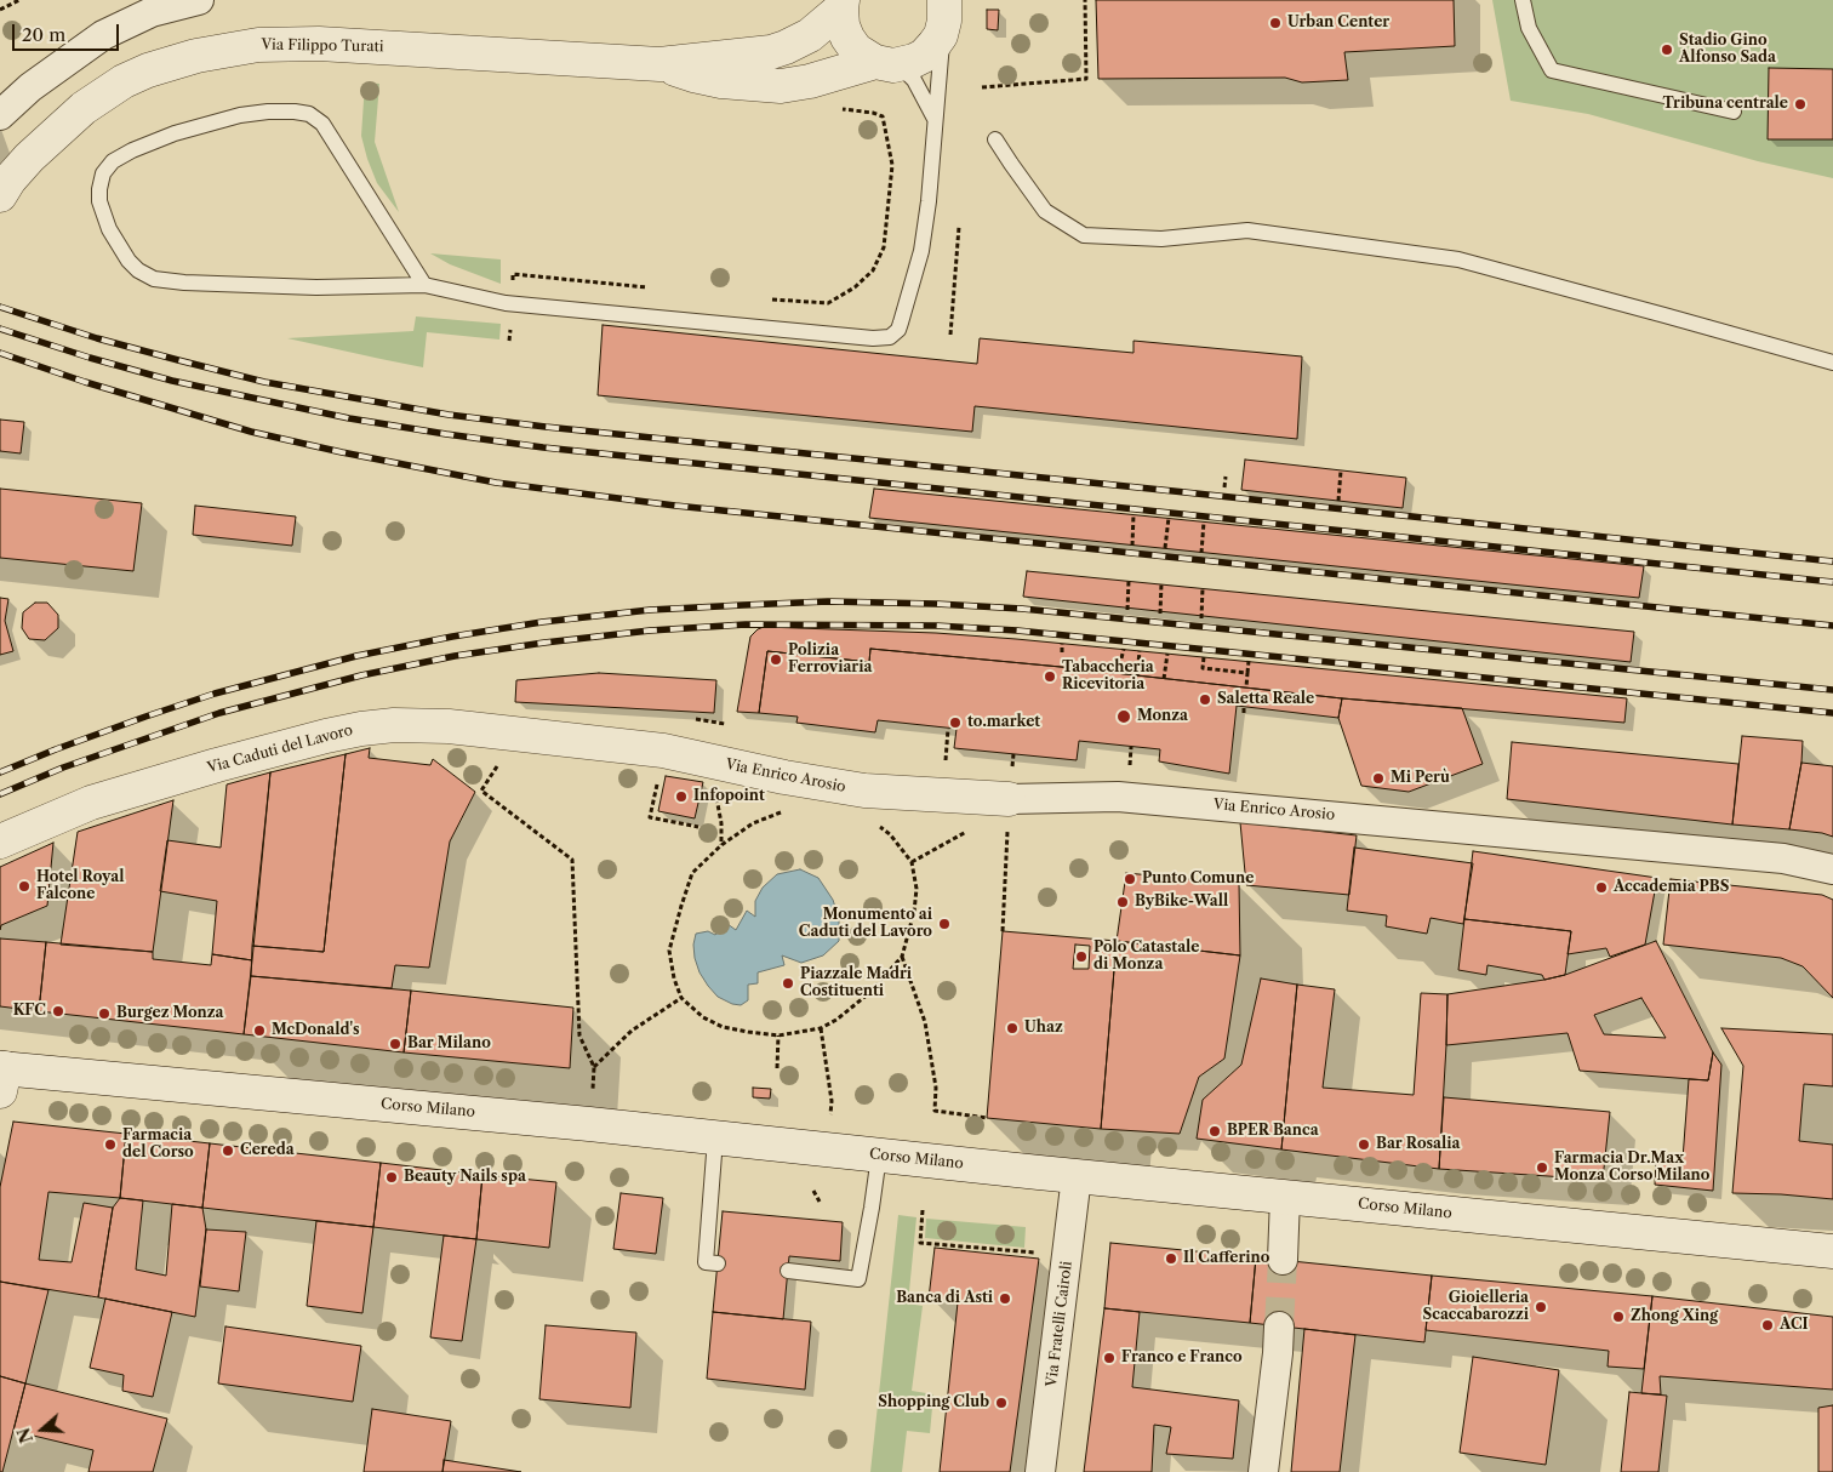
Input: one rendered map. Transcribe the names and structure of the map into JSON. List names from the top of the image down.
{
  "streets": {
    "street": [
      "Via Filippo Turati",
      "Via Caduti del Lavoro",
      "Via Enrico Arosio",
      "Corso Milano",
      "Via Fratelli Cairoli"
    ]
  },
  "crossings": [
    ["Via Caduti del Lavoro", "Via Enrico Arosio"],
    ["Corso Milano", "Via Fratelli Cairoli"]
  ],
  "places": [
    "Urban Center",
    "Stadio Gino Alfonso Sada",
    "Tribuna centrale",
    "Polizia Ferroviaria",
    "Tabaccheria Ricevitoria",
    "Saletta Reale",
    "Monza",
    "to.market",
    "Mi Perù",
    "Infopoint",
    "Punto Comune",
    "Hotel Royal Falcone",
    "Accademia PBS",
    "ByBike-Wall",
    "Monumento ai Caduti del Lavoro",
    "Polo Catastale di Monza",
    "Piazzale Madri Costituenti",
    "KFC",
    "Burgez Monza",
    "Uhaz",
    "McDonald's",
    "Bar Milano",
    "BPER Banca",
    "Farmacia del Corso",
    "Bar Rosalia",
    "Cereda",
    "Farmacia Dr.Max Monza Corso Milano",
    "Beauty Nails spa",
    "Il Cafferino",
    "Banca di Asti",
    "Gioielleria Scaccabarozzi",
    "Zhong Xing",
    "ACI",
    "Franco e Franco",
    "Shopping Club"
  ],
  "scale_bar": "20 m",
  "north": "left"
}
